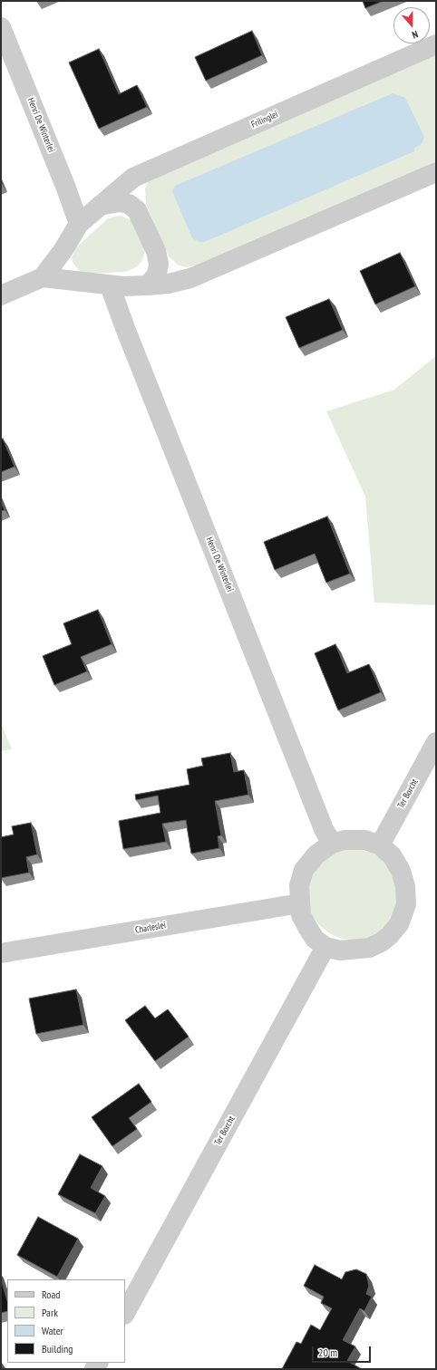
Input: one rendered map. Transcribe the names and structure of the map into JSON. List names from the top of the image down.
{
  "streets": {
    "street": [
      "Frilinglei",
      "Henri De Winterlei",
      "Ter Borcht",
      "Charleslei"
    ]
  },
  "crossings": [
    ["Frilinglei", "Henri De Winterlei"],
    ["Henri De Winterlei", "Ter Borcht"],
    ["Henri De Winterlei", "Charleslei"],
    ["Ter Borcht", "Charleslei"]
  ],
  "legend": [
    "Road",
    "Park",
    "Water",
    "Building"
  ],
  "scale_bar": "20 m",
  "north": "bottom"
}
